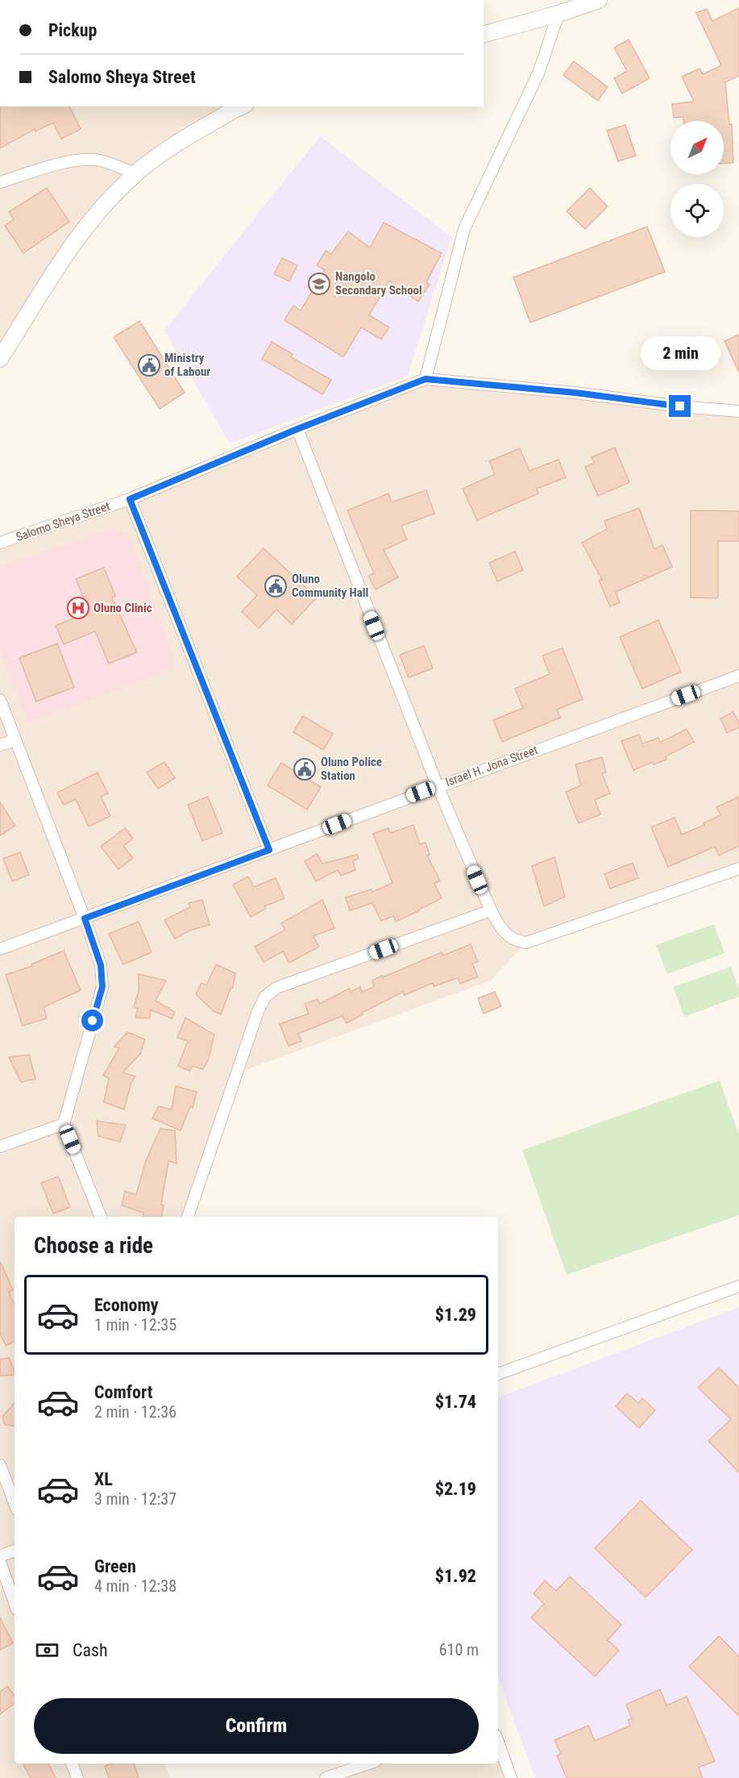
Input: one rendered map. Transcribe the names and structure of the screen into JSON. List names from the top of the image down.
{
  "streets": {
    "street": ["Salomo Sheya Street", "Israel H. Jona Street"]
  },
  "places": {
    "school or university": ["Nangolo Secondary School"],
    "public building": ["Ministry of Labour", "Oluno Community Hall", "Oluno Police Station"],
    "hospital": ["Oluno Clinic"]
  },
  "north": "top right",
  "page": {
    "banner": ["Pickup", "Salomo Sheya Street"],
    "bubble": "2 min",
    "heading": "Choose a ride",
    "list": [
      {
        "name": "Economy",
        "note": "1 min · 12:35",
        "value": "$1.29"
      },
      {
        "name": "Comfort",
        "note": "2 min · 12:36",
        "value": "$1.74"
      },
      {
        "name": "XL",
        "note": "3 min · 12:37",
        "value": "$2.19"
      },
      {
        "name": "Green",
        "note": "4 min · 12:38",
        "value": "$1.92"
      }
    ],
    "pay": ["Cash", "610 m"],
    "buttons": "Confirm"
  }
}
